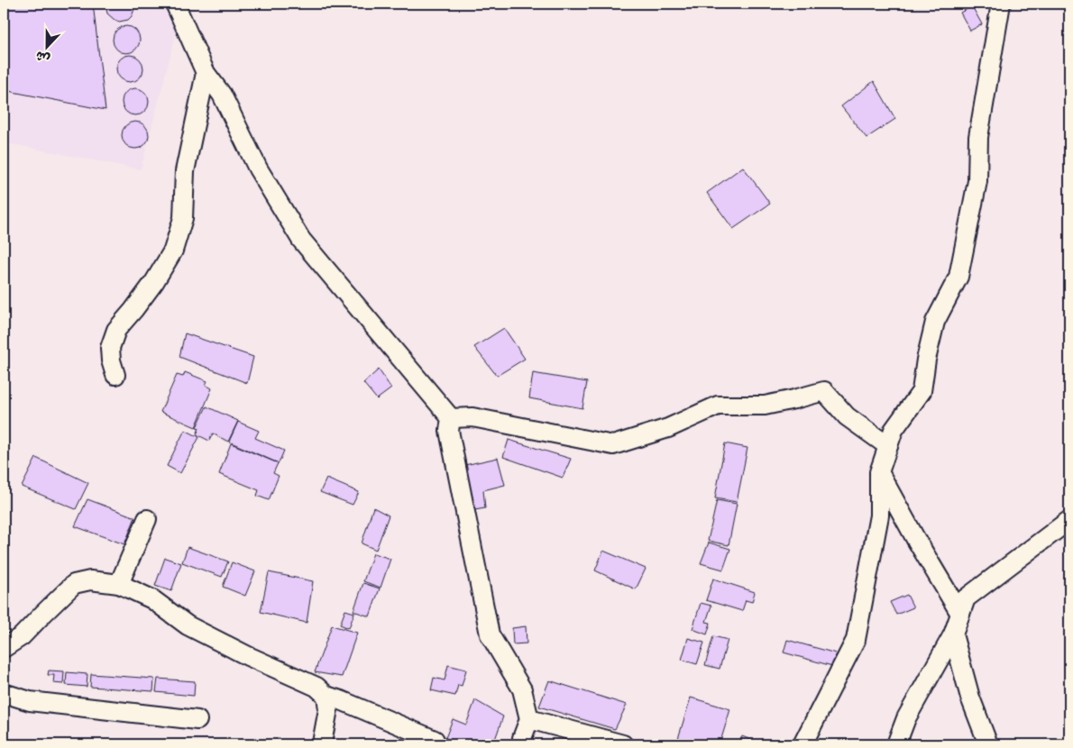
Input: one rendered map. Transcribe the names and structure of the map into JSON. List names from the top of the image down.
{
  "north": "bottom"
}
